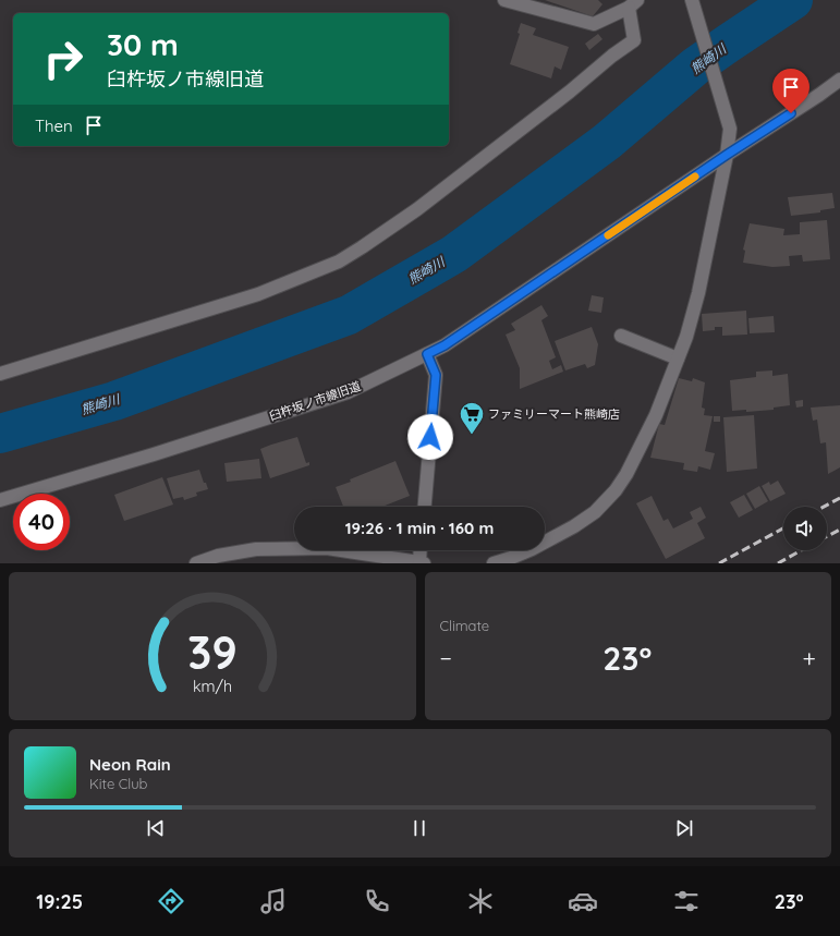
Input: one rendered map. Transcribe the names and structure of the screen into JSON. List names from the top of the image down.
{
  "streets": {
    "street": ["臼杵坂ノ市線旧道"]
  },
  "water": ["熊崎川"],
  "places": {
    "supermarket": ["ファミリーマート熊崎店"]
  },
  "page": {
    "turn": ["30 m", "臼杵坂ノ市線旧道"],
    "then": "Then",
    "limit": "40",
    "trip": "19:26 · 1 min · 160 m",
    "tile": "Climate",
    "heat": ["−", "23°", "+"],
    "song": ["Neon Rain", "Kite Club"],
    "tabs": ["19:25", "23°"],
    "gauge": ["39", "km/h"]
  }
}
